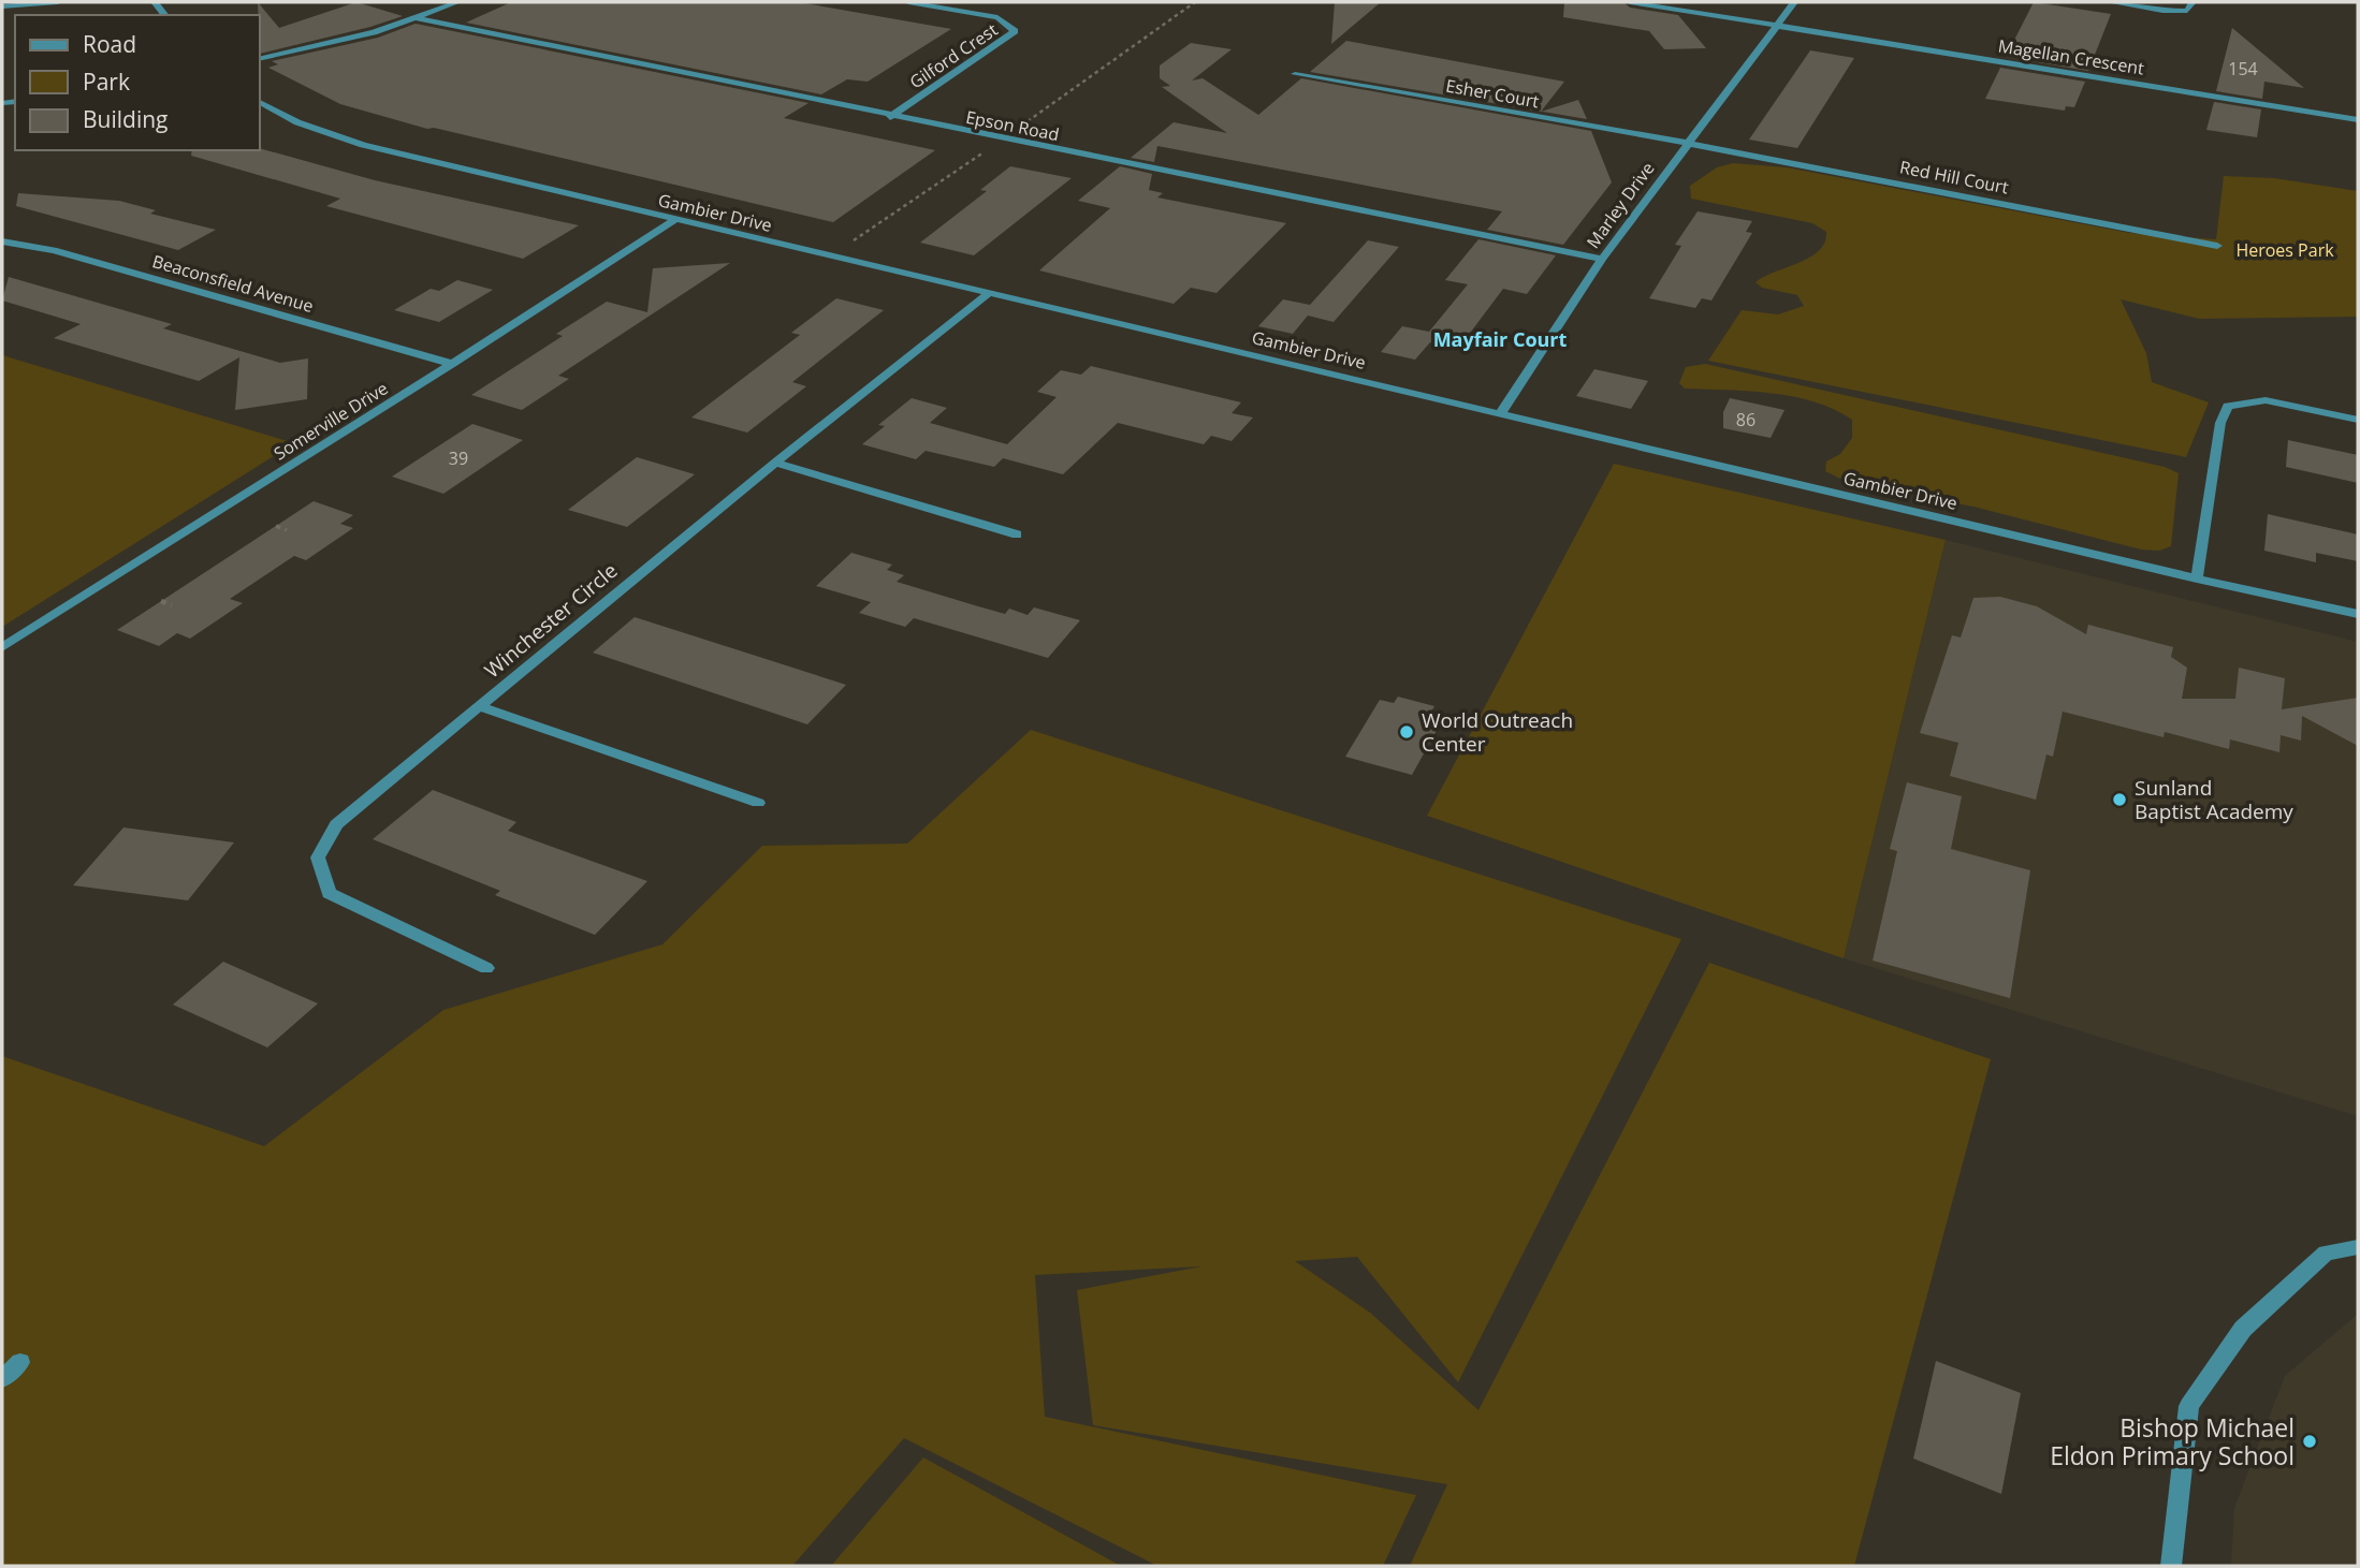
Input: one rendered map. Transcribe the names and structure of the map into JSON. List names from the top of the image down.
{
  "streets": {
    "street": [
      "Gilford Crest",
      "Magellan Crescent",
      "Esher Court",
      "Epson Road",
      "Red Hill Court",
      "Marley Drive",
      "Gambier Drive",
      "Beaconsfield Avenue",
      "Somerville Drive",
      "Winchester Circle"
    ]
  },
  "crossings": [
    ["Gilford Crest", "Epson Road"],
    ["Magellan Crescent", "Marley Drive"],
    ["Esher Court", "Red Hill Court"],
    ["Esher Court", "Marley Drive"],
    ["Epson Road", "Marley Drive"],
    ["Red Hill Court", "Marley Drive"],
    ["Marley Drive", "Gambier Drive"],
    ["Gambier Drive", "Somerville Drive"],
    ["Gambier Drive", "Winchester Circle"],
    ["Beaconsfield Avenue", "Somerville Drive"]
  ],
  "districts": ["Mayfair Court"],
  "parks": ["Heroes Park"],
  "places": ["World Outreach Center", "Sunland Baptist Academy", "Bishop Michael Eldon Primary School"],
  "house_numbers": ["154", "86", "39"],
  "legend": ["Road", "Park", "Building"]
}
